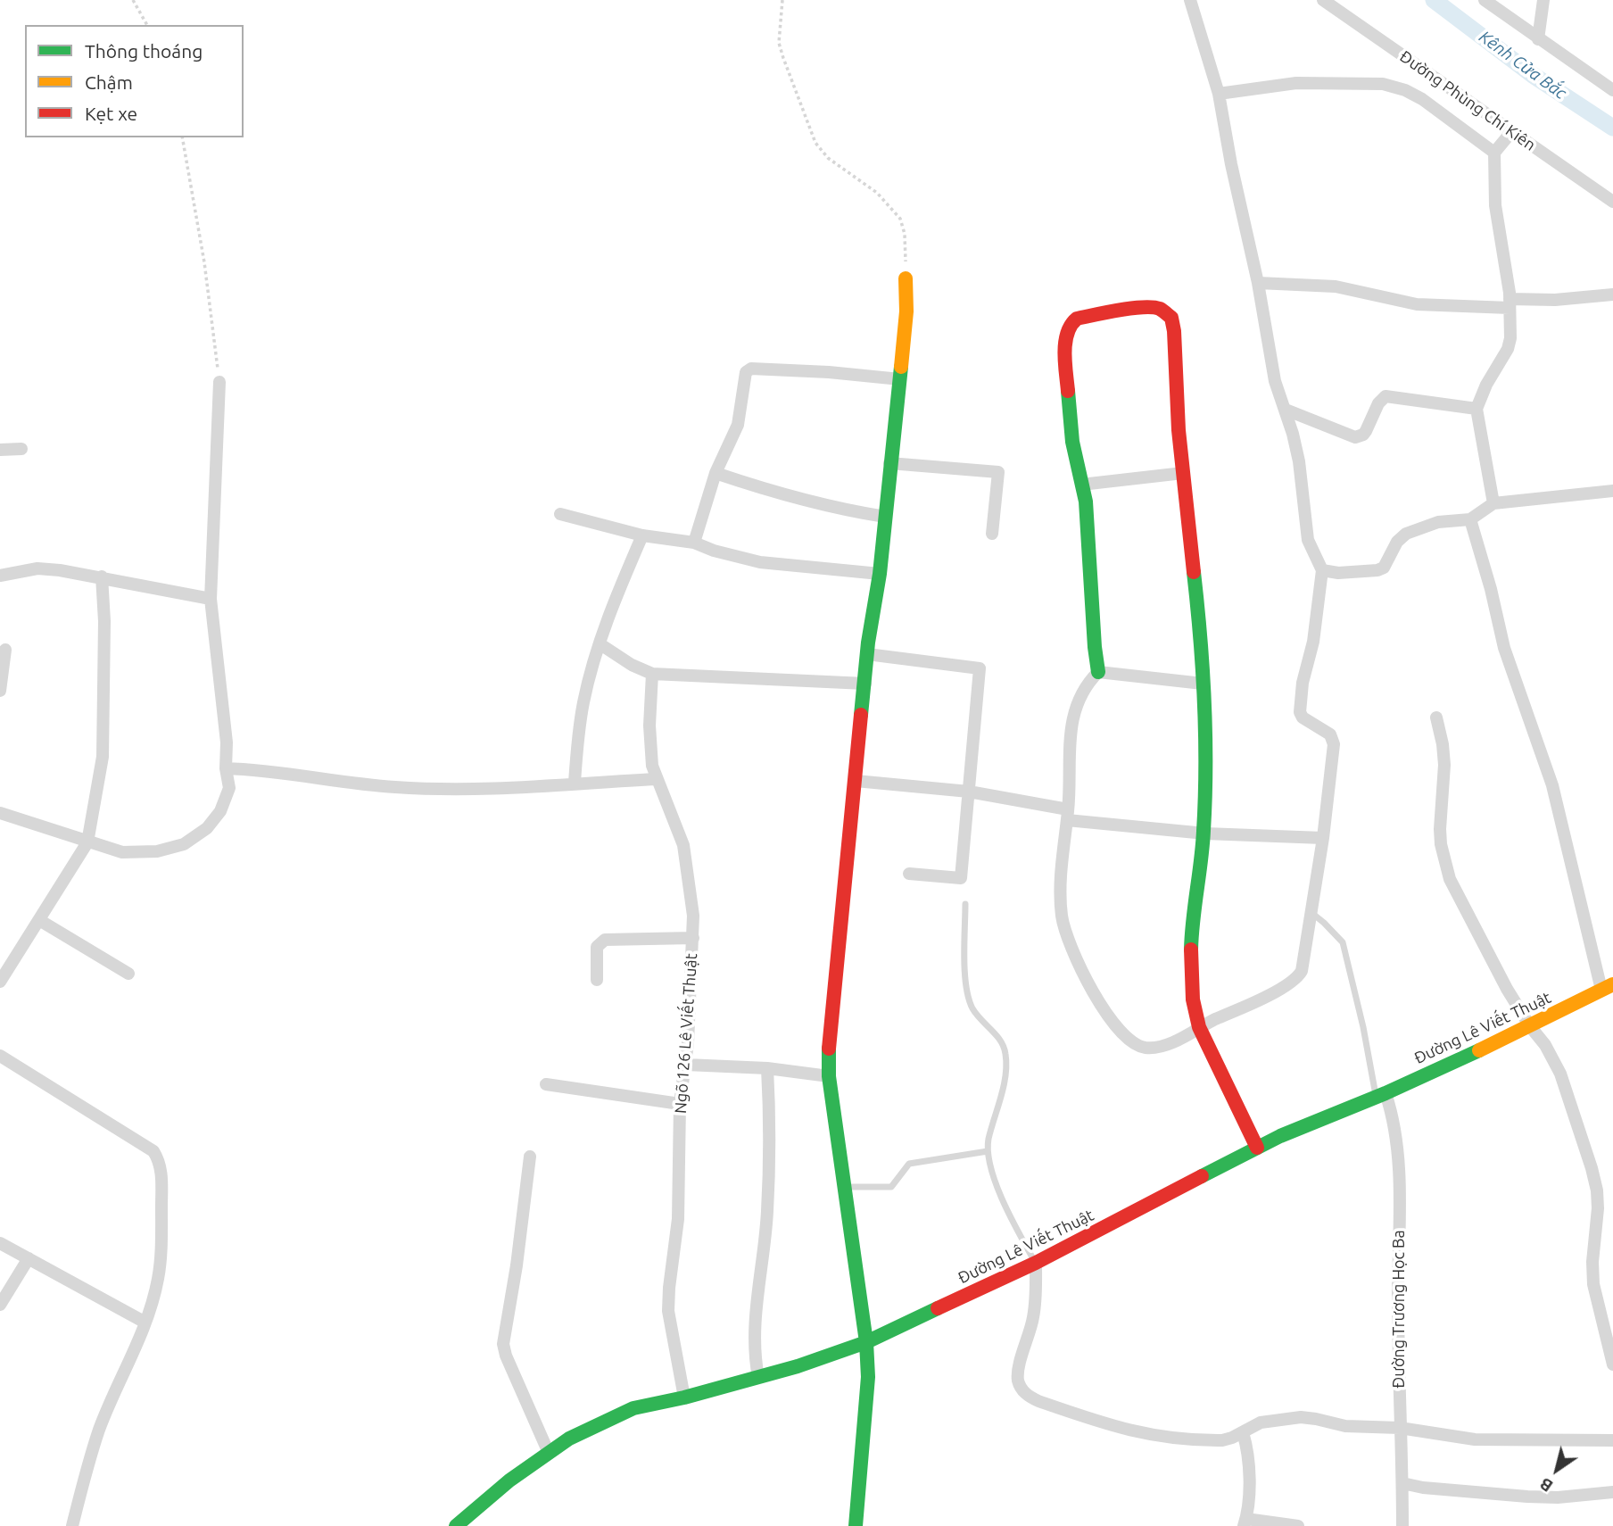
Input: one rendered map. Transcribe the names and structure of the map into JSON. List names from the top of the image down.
{
  "streets": {
    "street": [
      "Đường Phùng Chí Kiên",
      "Đường Lê Viết Thuật",
      "Ngõ 126 Lê Viết Thuật",
      "Đường Trương Học Ba"
    ]
  },
  "crossings": [
    ["Đường Lê Viết Thuật", "Ngõ 126 Lê Viết Thuật"],
    ["Đường Lê Viết Thuật", "Đường Trương Học Ba"]
  ],
  "water": ["Kênh Cửa Bắc"],
  "legend": ["Thông thoáng", "Chậm", "Kẹt xe"],
  "north": "bottom left"
}
